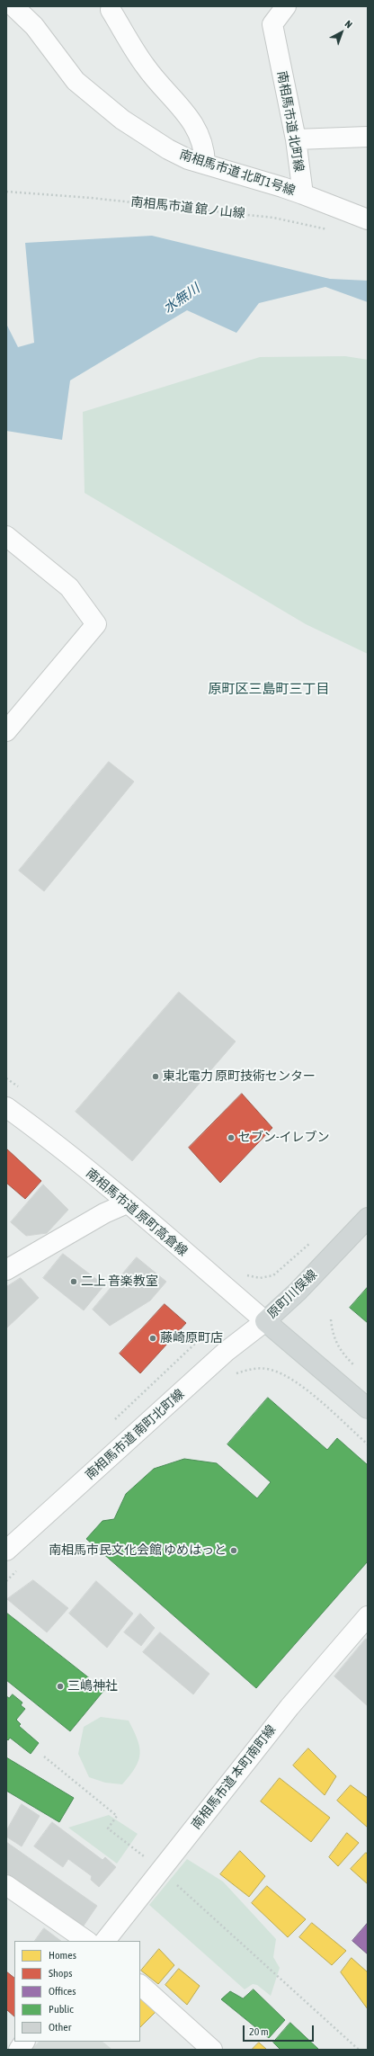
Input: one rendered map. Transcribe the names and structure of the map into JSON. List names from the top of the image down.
{
  "streets": {
    "main road": ["原町川俣線"],
    "street": [
      "南相馬市道 北町線",
      "南相馬市道 北町1号線",
      "南相馬市道 原町高倉線",
      "南相馬市道 南町北町線",
      "南相馬市道 本町南町線"
    ],
    "path": ["南相馬市道 舘ノ山線"]
  },
  "crossings": [
    ["南相馬市道 北町線", "南相馬市道 北町1号線"],
    ["南相馬市道 原町高倉線", "原町川俣線"],
    ["南相馬市道 原町高倉線", "南相馬市道 南町北町線"],
    ["原町川俣線", "南相馬市道 南町北町線"]
  ],
  "districts": ["原町区三島町三丁目"],
  "water": ["水無川"],
  "places": [
    "東北電力 原町技術センター",
    "セブン-イレブン",
    "二上 音楽教室",
    "藤崎原町店",
    "南相馬市民文化会館 ゆめはっと",
    "三嶋神社"
  ],
  "legend": [
    "Homes",
    "Shops",
    "Offices",
    "Public",
    "Other"
  ],
  "scale_bar": "20 m",
  "north": "top right"
}
